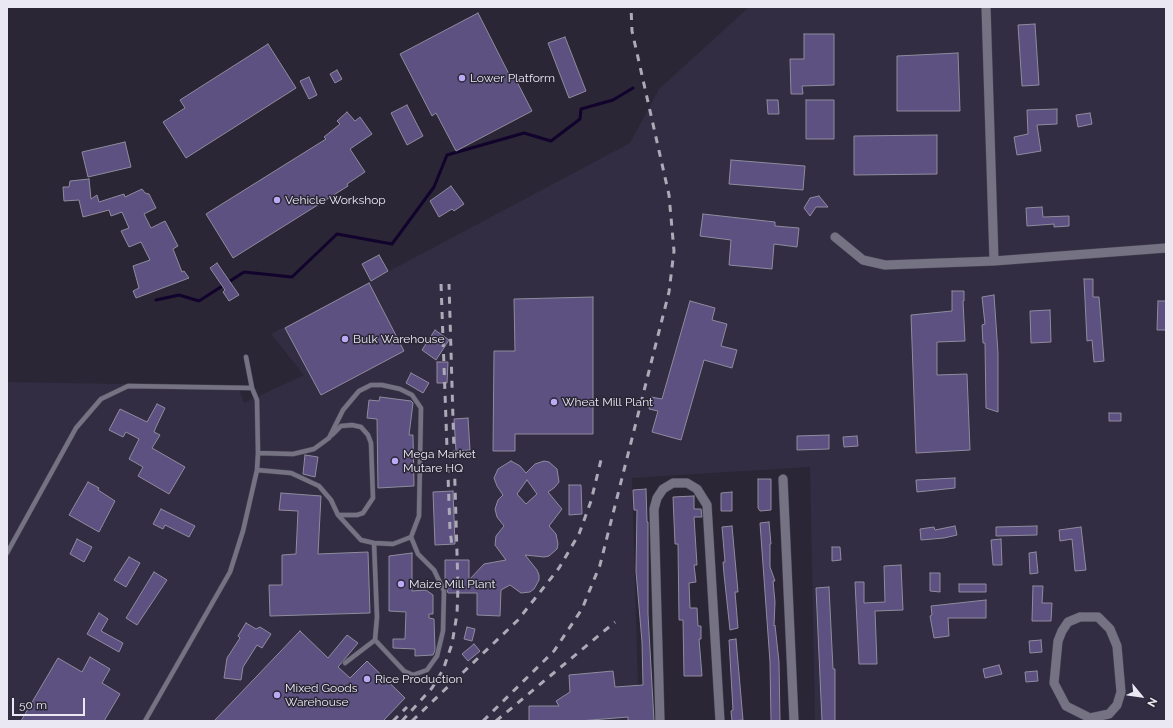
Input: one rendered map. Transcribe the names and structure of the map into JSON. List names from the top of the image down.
{
  "places": [
    "Lower Platform",
    "Vehicle Workshop",
    "Bulk Warehouse",
    "Wheat Mill Plant",
    "Mega Market Mutare HQ",
    "Maize Mill Plant",
    "Rice Production",
    "Mixed Goods Warehouse"
  ],
  "scale_bar": "50 m",
  "north": "bottom right"
}
